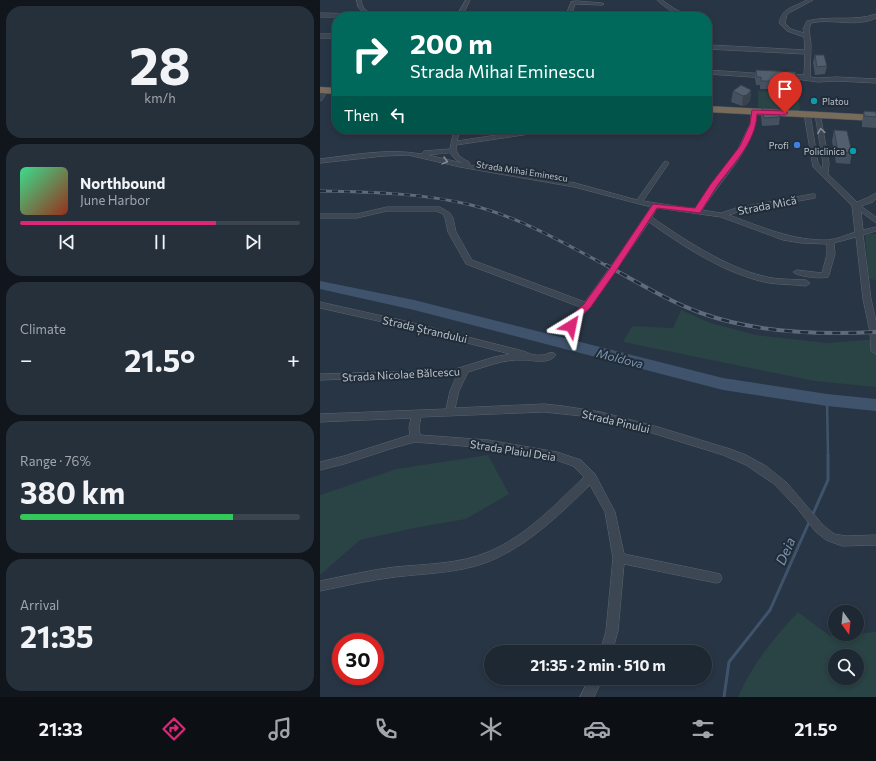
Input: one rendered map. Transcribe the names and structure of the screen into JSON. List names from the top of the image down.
{
  "streets": {
    "street": [
      "Strada Mihai Eminescu",
      "Strada Mică",
      "Strada Ștrandului",
      "Strada Nicolae Bălcescu",
      "Strada Pinului",
      "Strada Plaiul Deia"
    ]
  },
  "crossings": [
    ["Strada Mihai Eminescu", "Strada Mică"],
    ["Strada Ștrandului", "Strada Nicolae Bălcescu"]
  ],
  "water": ["Moldova", "Deia"],
  "places": ["Platou", "Profi", "Policlinica"],
  "north": "bottom",
  "page": {
    "tile": [
      ["28", "km/h"],
      "Climate",
      ["Range · 76%", "380 km"],
      ["Arrival", "21:35"]
    ],
    "turn": ["200 m", "Strada Mihai Eminescu"],
    "then": "Then",
    "song": ["Northbound", "June Harbor"],
    "heat": ["−", "21.5°", "+"],
    "limit": "30",
    "trip": "21:35 · 2 min · 510 m",
    "tabs": ["21:33", "21.5°"]
  }
}
